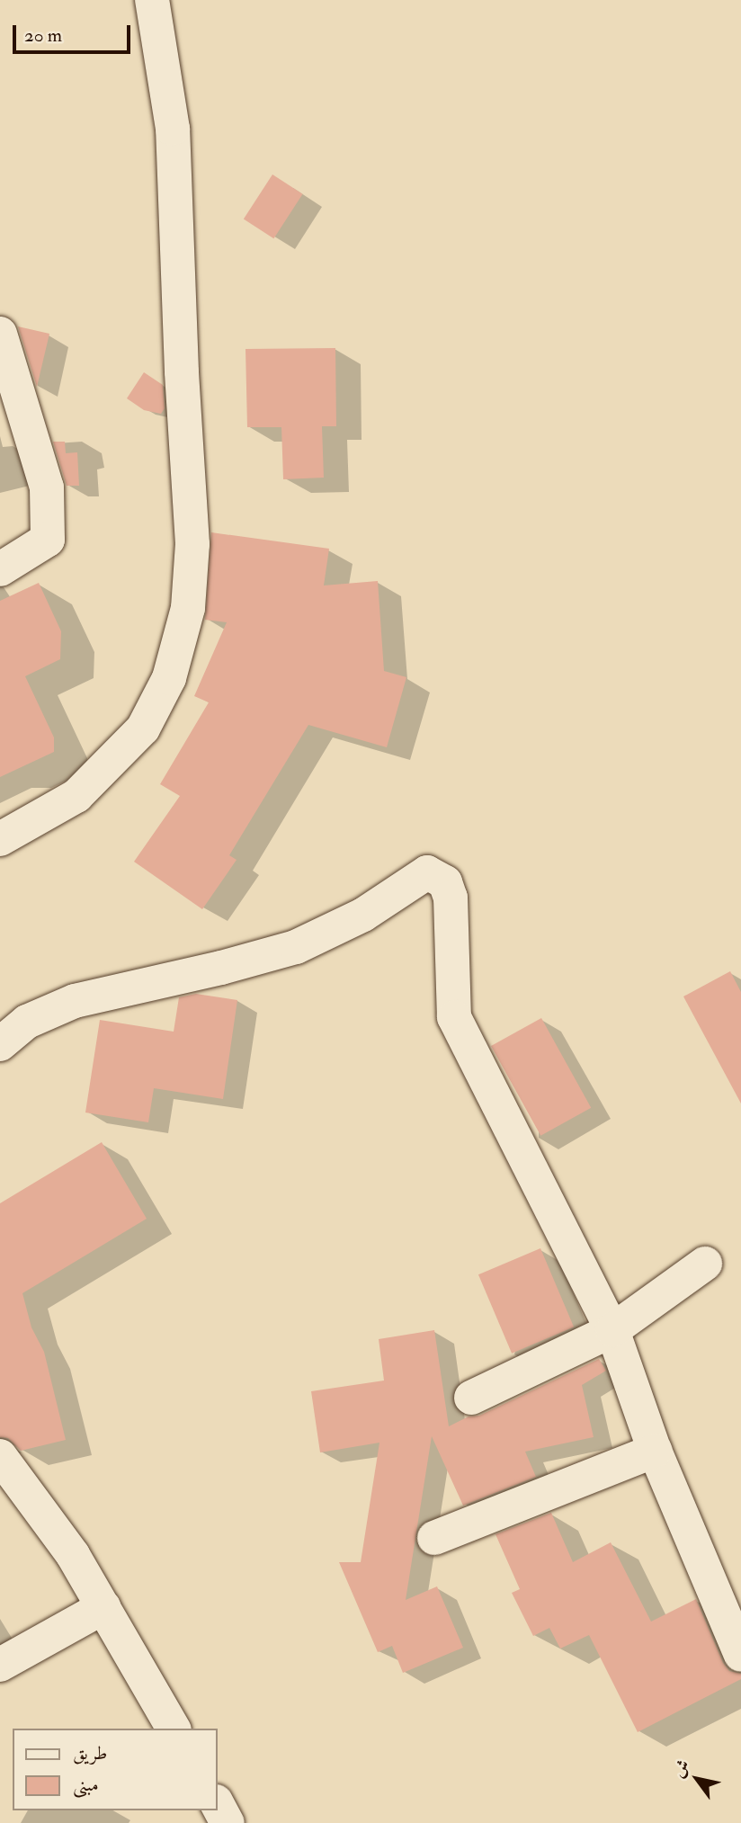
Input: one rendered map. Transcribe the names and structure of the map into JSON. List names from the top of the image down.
{
  "legend": ["طريق", "مبنى"],
  "scale_bar": "20 m",
  "north": "top left"
}
